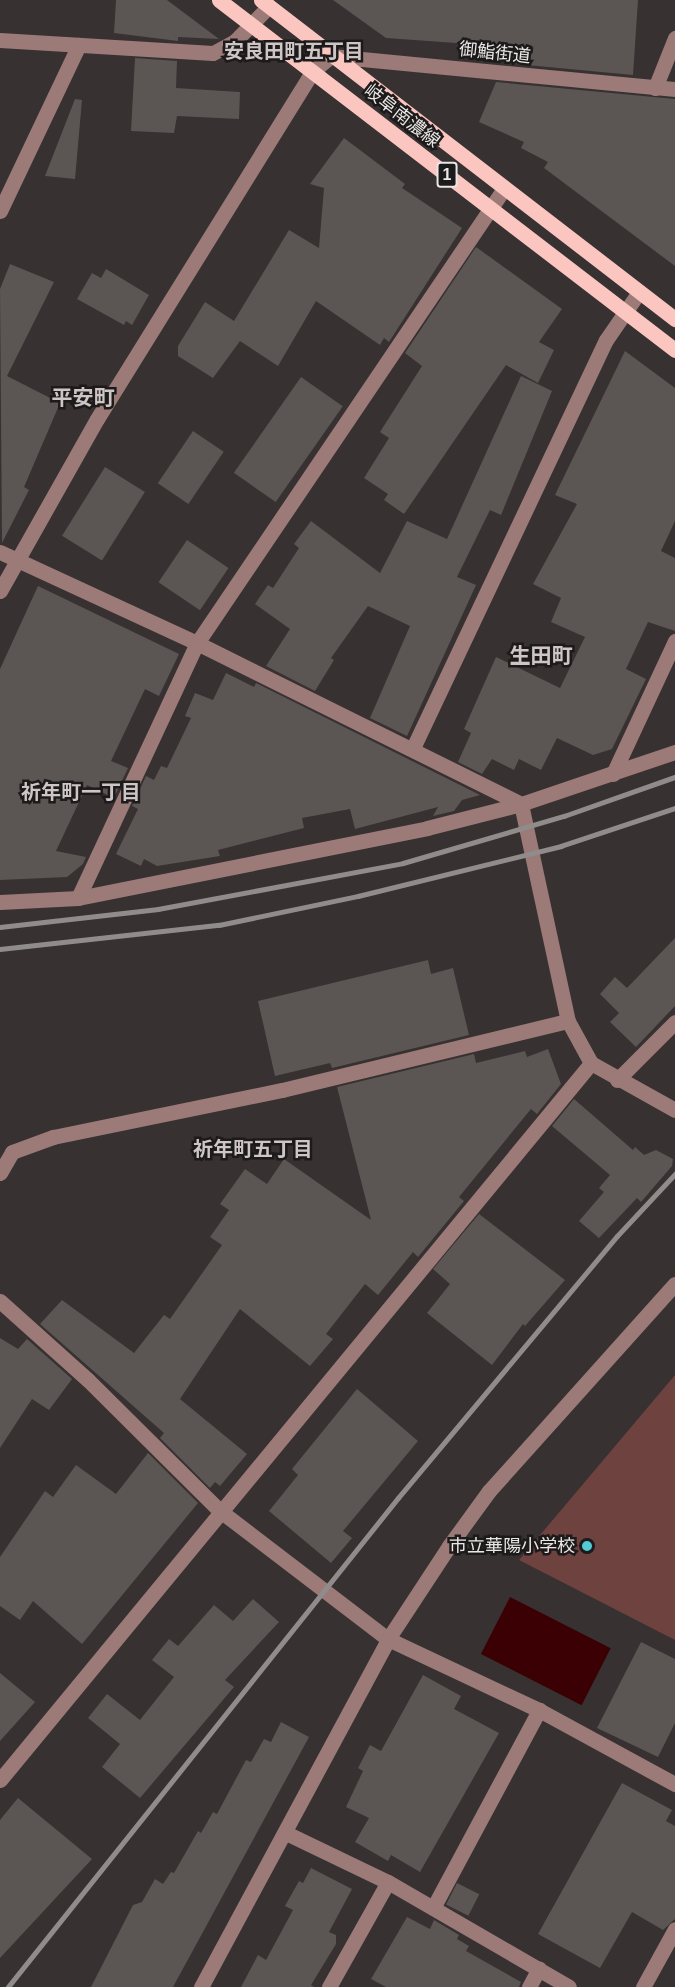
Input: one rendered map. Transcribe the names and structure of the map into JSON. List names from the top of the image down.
{
  "streets": {
    "main road": ["岐阜南濃線", "1"],
    "street": ["御鮨街道"]
  },
  "crossings": [
    ["御鮨街道", "岐阜南濃線"]
  ],
  "districts": [
    "安良田町五丁目",
    "平安町",
    "生田町",
    "祈年町一丁目",
    "祈年町五丁目"
  ],
  "places": ["市立華陽小学校"]
}
